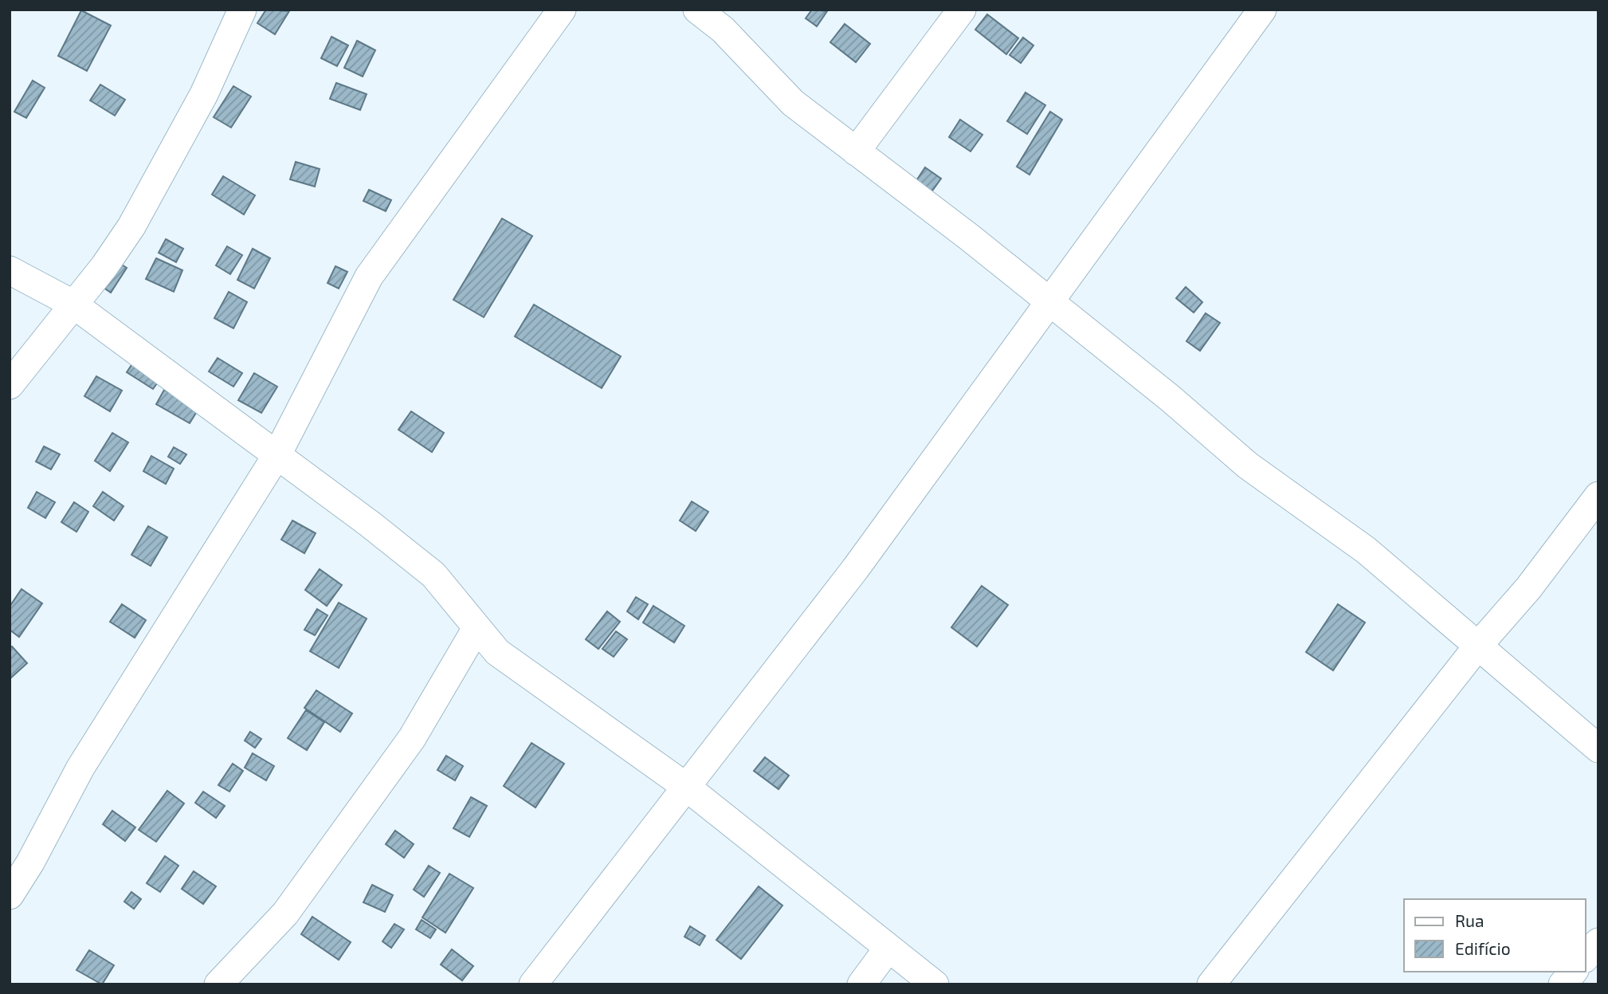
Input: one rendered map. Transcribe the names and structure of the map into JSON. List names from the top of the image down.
{
  "legend": ["Rua", "Edifício"]
}
